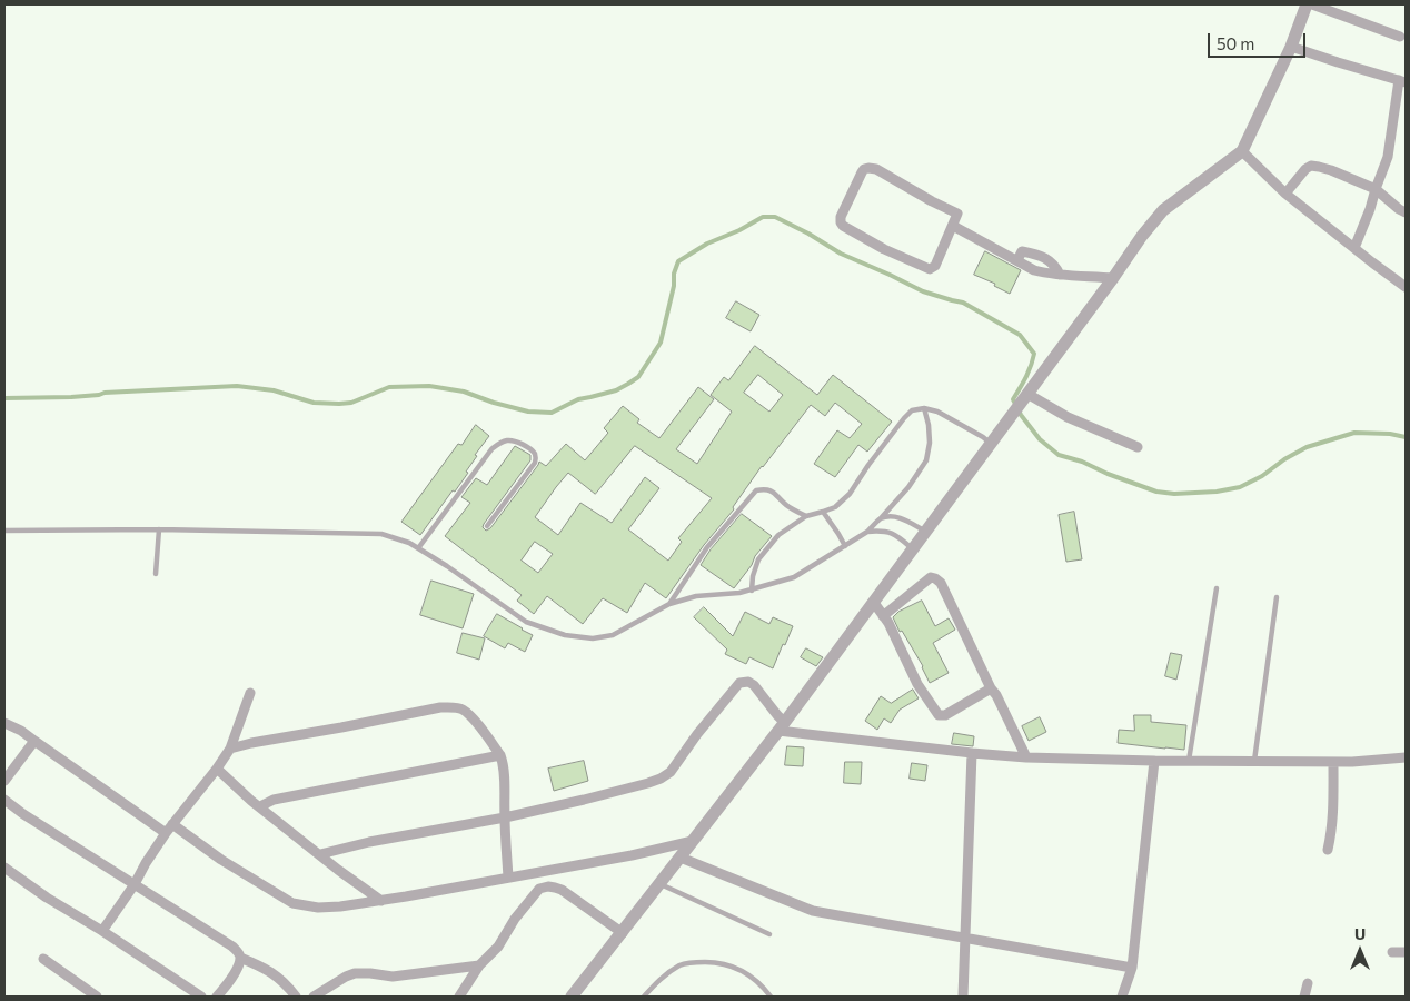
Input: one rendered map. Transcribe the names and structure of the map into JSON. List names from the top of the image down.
{
  "scale_bar": "50 m",
  "north": "top"
}
